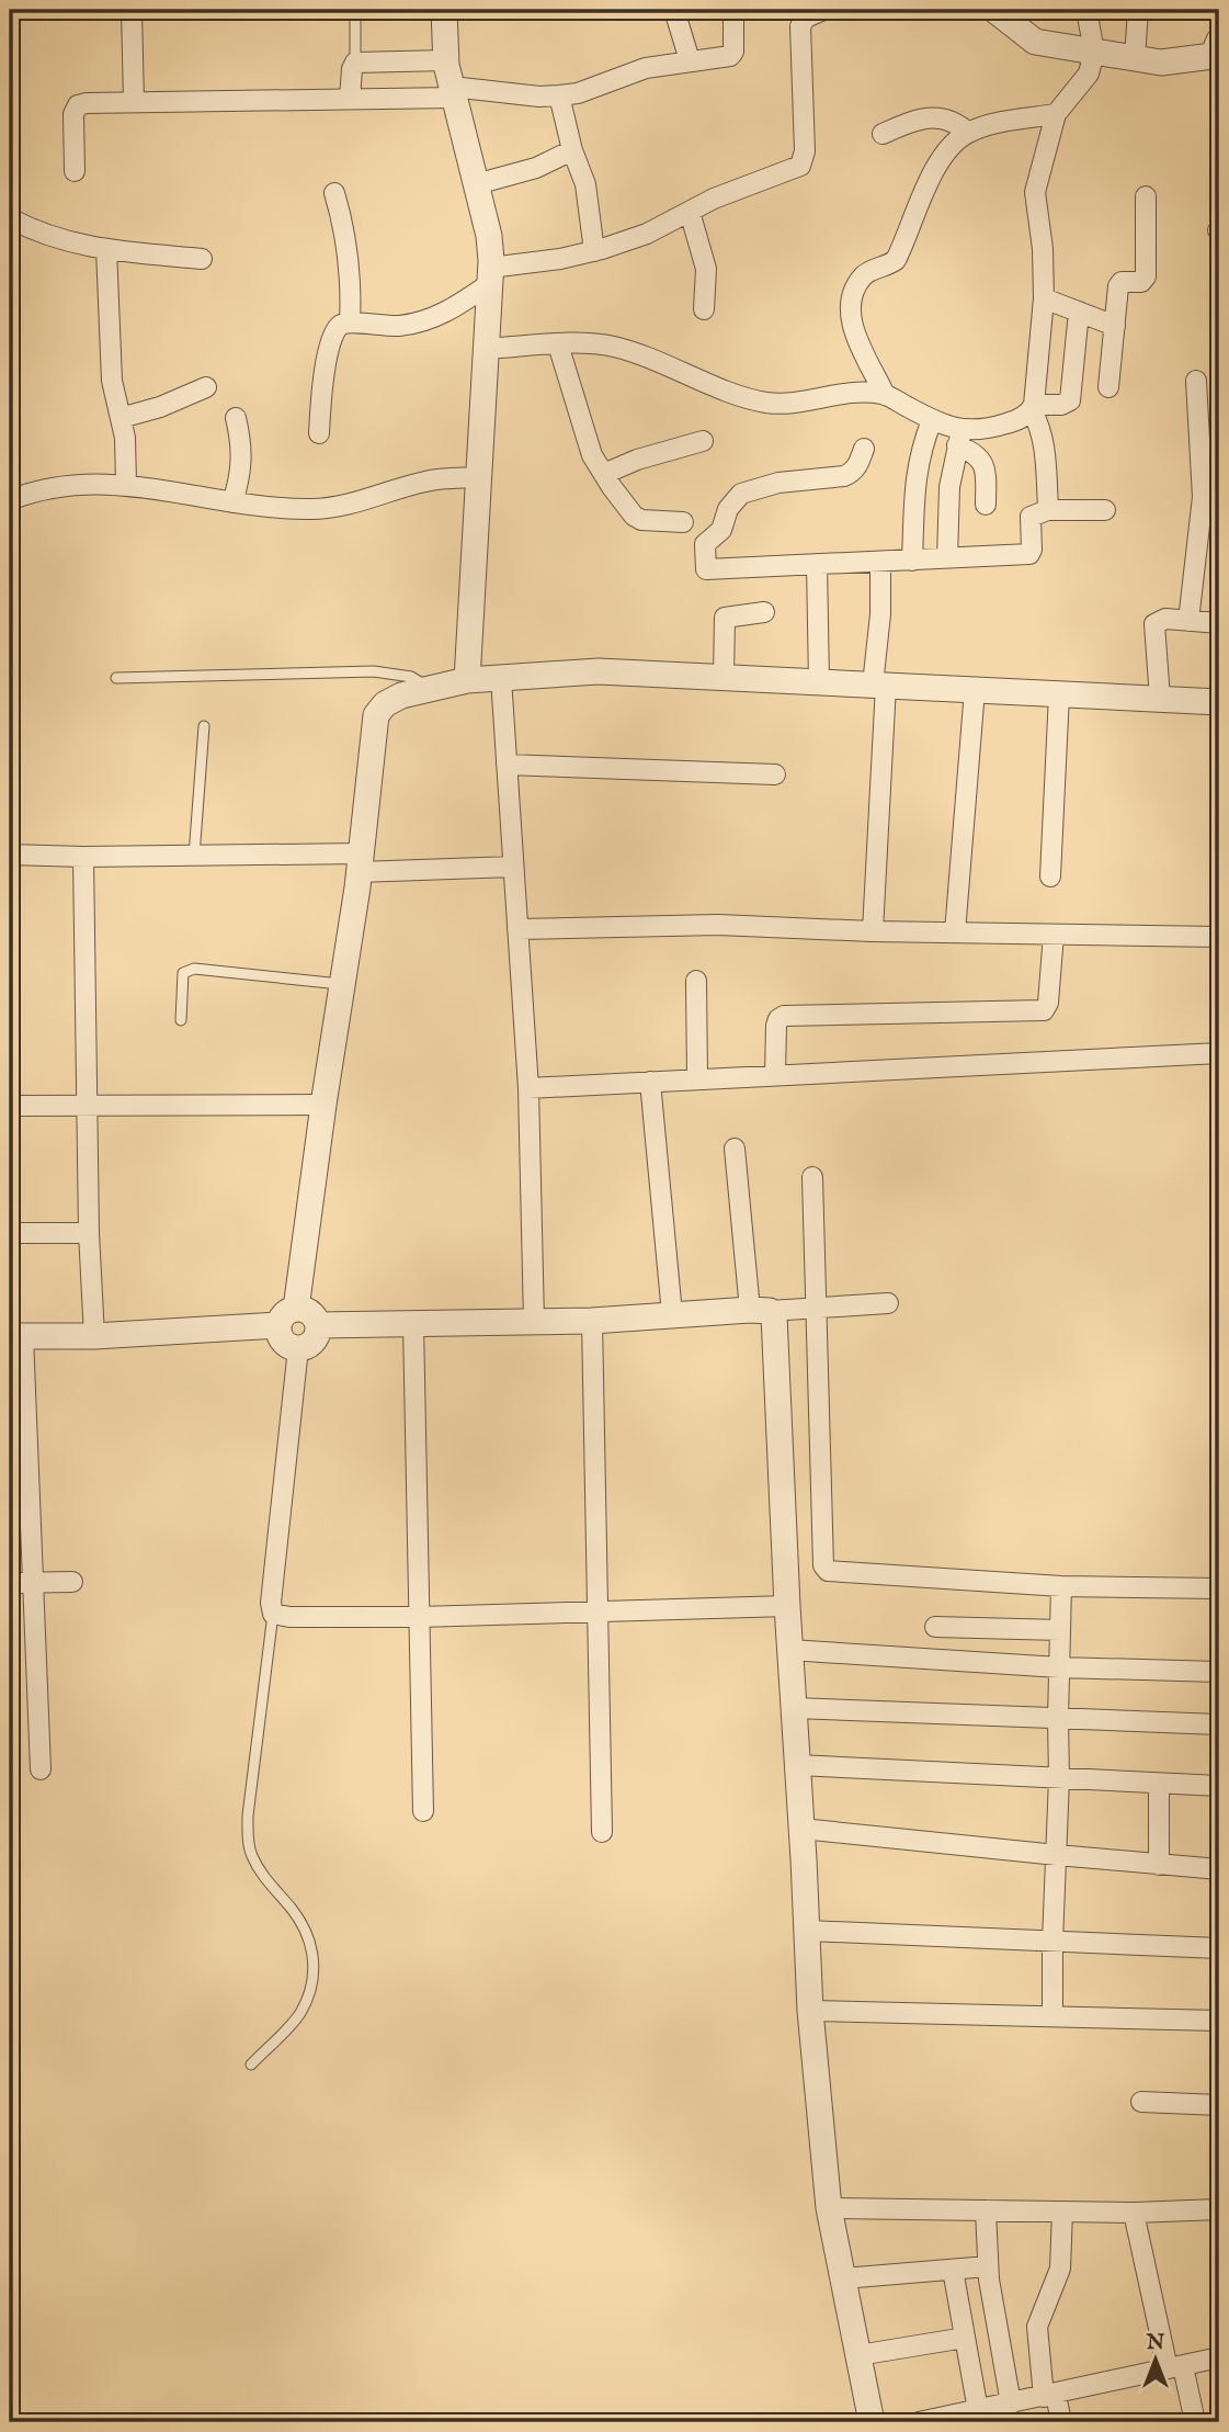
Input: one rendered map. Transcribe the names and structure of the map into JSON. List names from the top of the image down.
{
  "north": "top"
}
